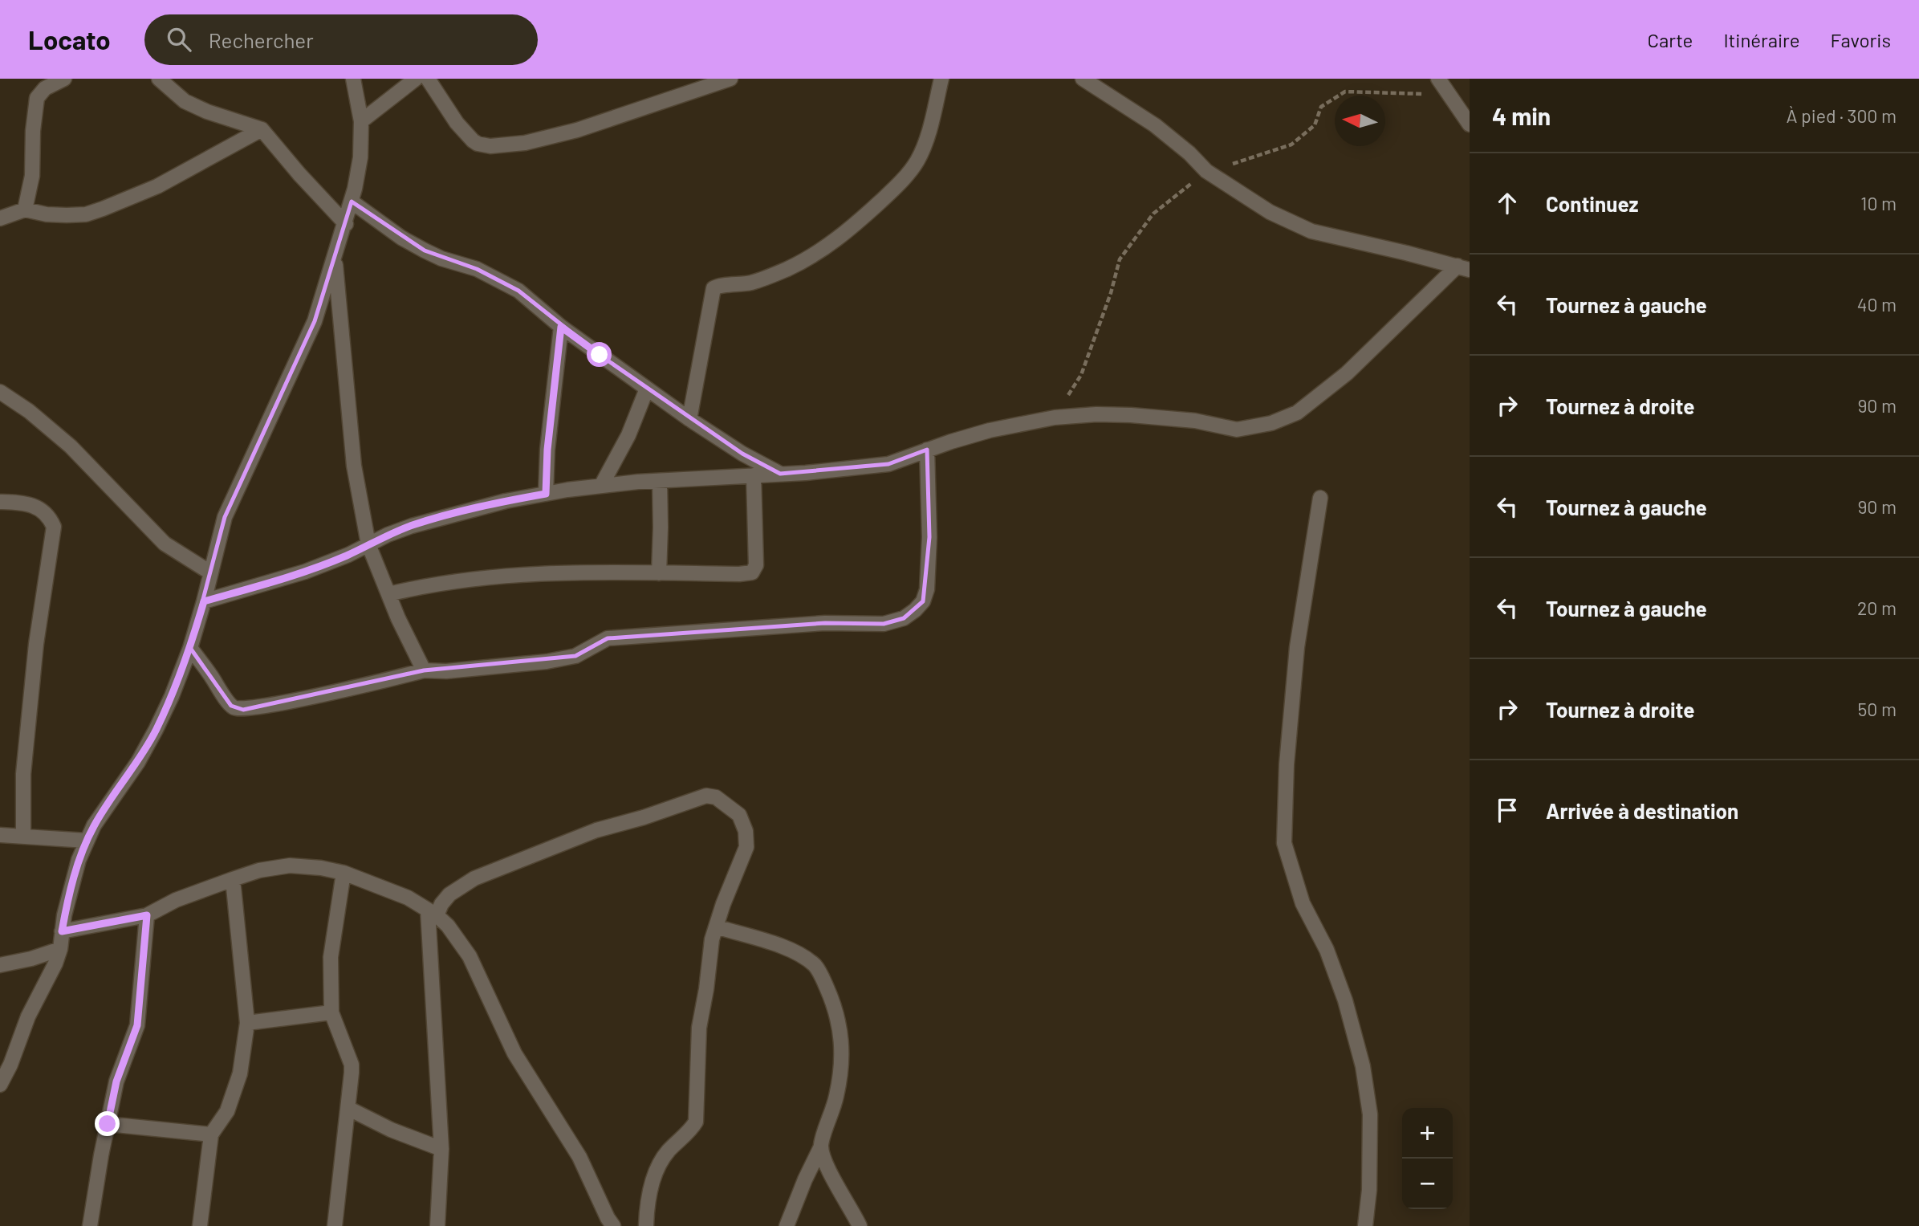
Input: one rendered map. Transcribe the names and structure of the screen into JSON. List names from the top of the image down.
{
  "north": "left",
  "page": {
    "header": "Locato",
    "search": "Rechercher",
    "nav": ["Carte", "Itinéraire", "Favoris"],
    "heading": ["4 min", "À pied · 300 m"],
    "list": [
      ["Continuez", "10 m"],
      ["Tournez à gauche", "40 m"],
      ["Tournez à droite", "90 m"],
      ["Tournez à gauche", "90 m"],
      ["Tournez à gauche", "20 m"],
      ["Tournez à droite", "50 m"],
      "Arrivée à destination"
    ],
    "map_buttons": ["+", "−"]
  }
}
